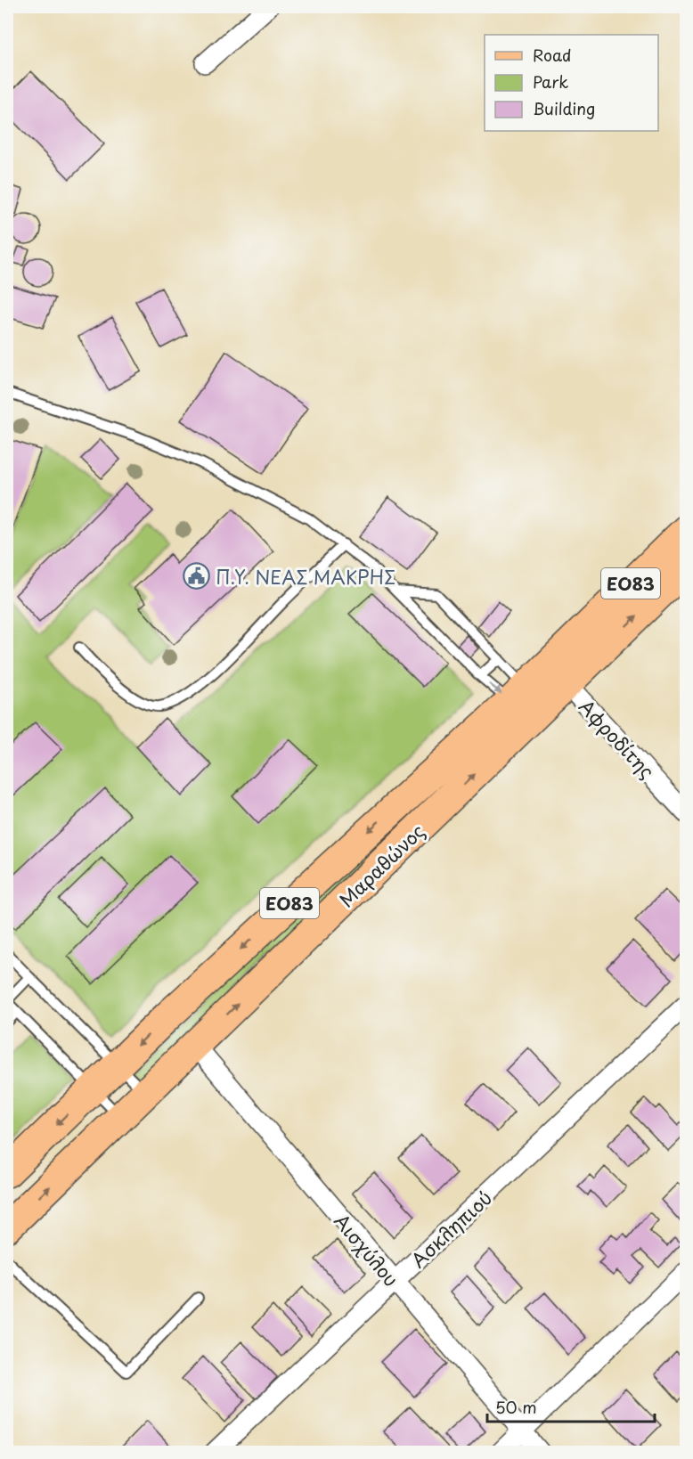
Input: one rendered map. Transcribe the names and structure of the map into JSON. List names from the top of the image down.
{
  "streets": {
    "main road": ["ΕΟ83", "Μαραθώνος"],
    "street": ["Αφροδίτης", "Ασκληπιού", "Αισχύλου"]
  },
  "crossings": [
    ["Αφροδίτης", "Μαραθώνος"],
    ["Μαραθώνος", "Αισχύλου"],
    ["Ασκληπιού", "Αισχύλου"]
  ],
  "places": {
    "public building": ["Π.Υ. ΝΕΑΣ ΜΑΚΡΗΣ"]
  },
  "legend": ["Road", "Park", "Building"],
  "scale_bar": "50 m"
}
